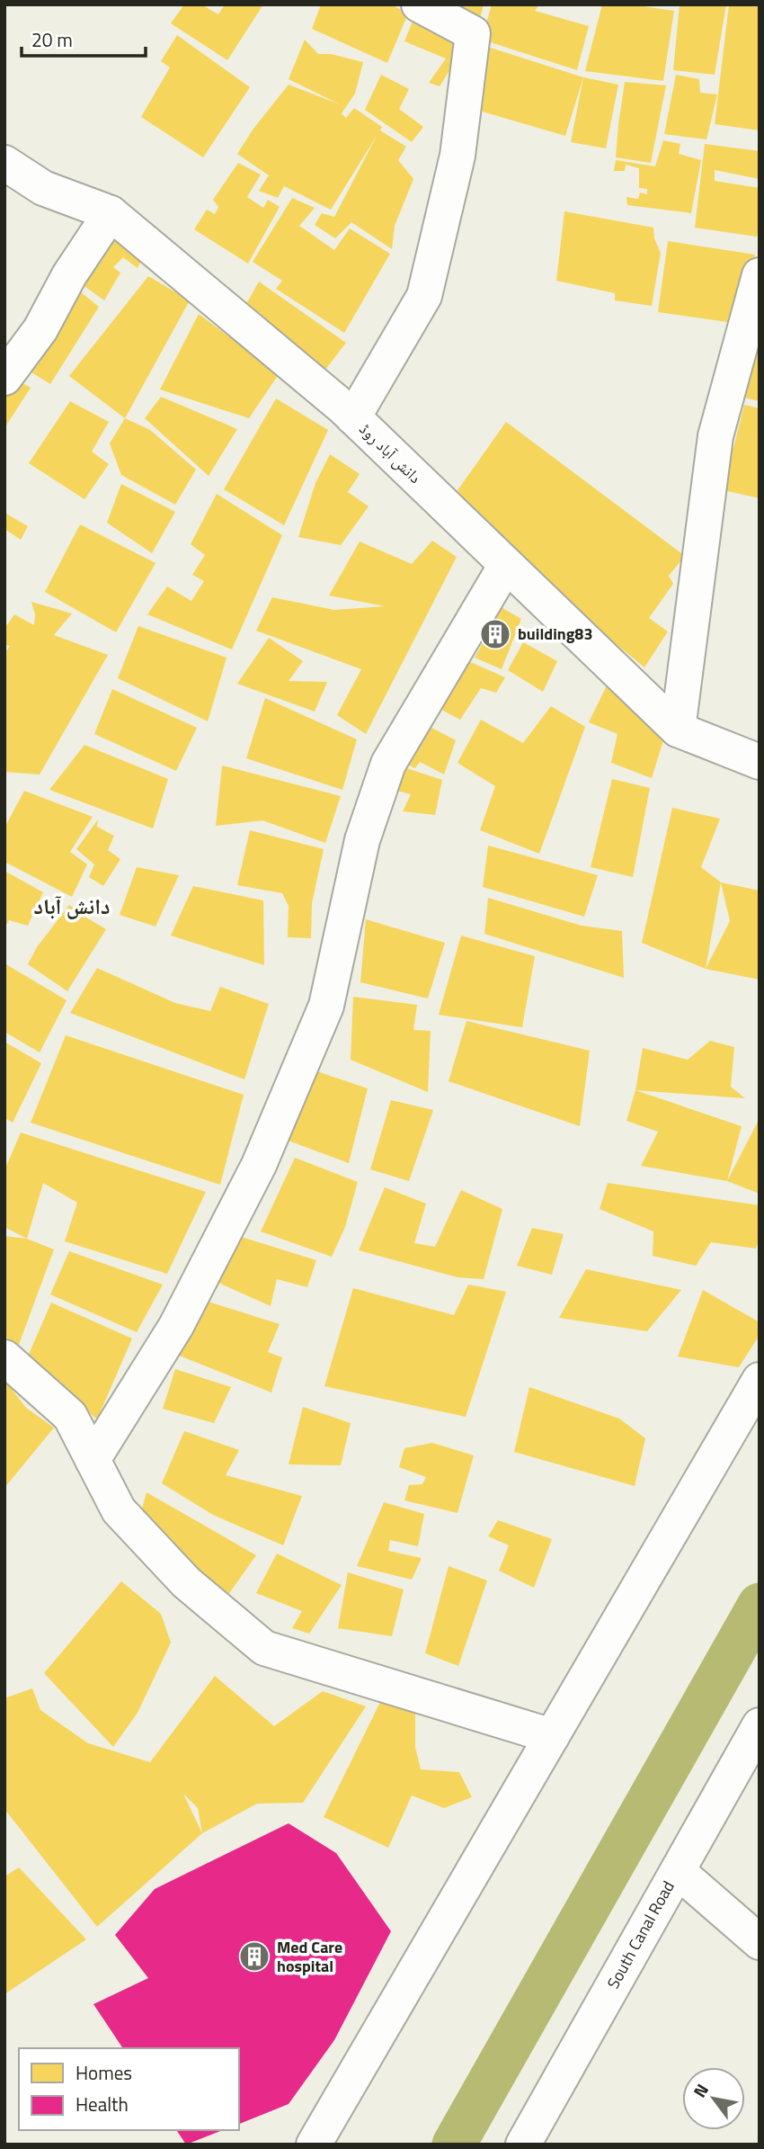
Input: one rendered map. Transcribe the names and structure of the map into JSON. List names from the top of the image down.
{
  "streets": {
    "street": ["دانش آباد روڈ", "South Canal Road"]
  },
  "districts": ["دانش آباد"],
  "places": {
    "building": ["building83", "Med Care hospital"]
  },
  "legend": ["Homes", "Health"],
  "scale_bar": "20 m",
  "north": "top left"
}
